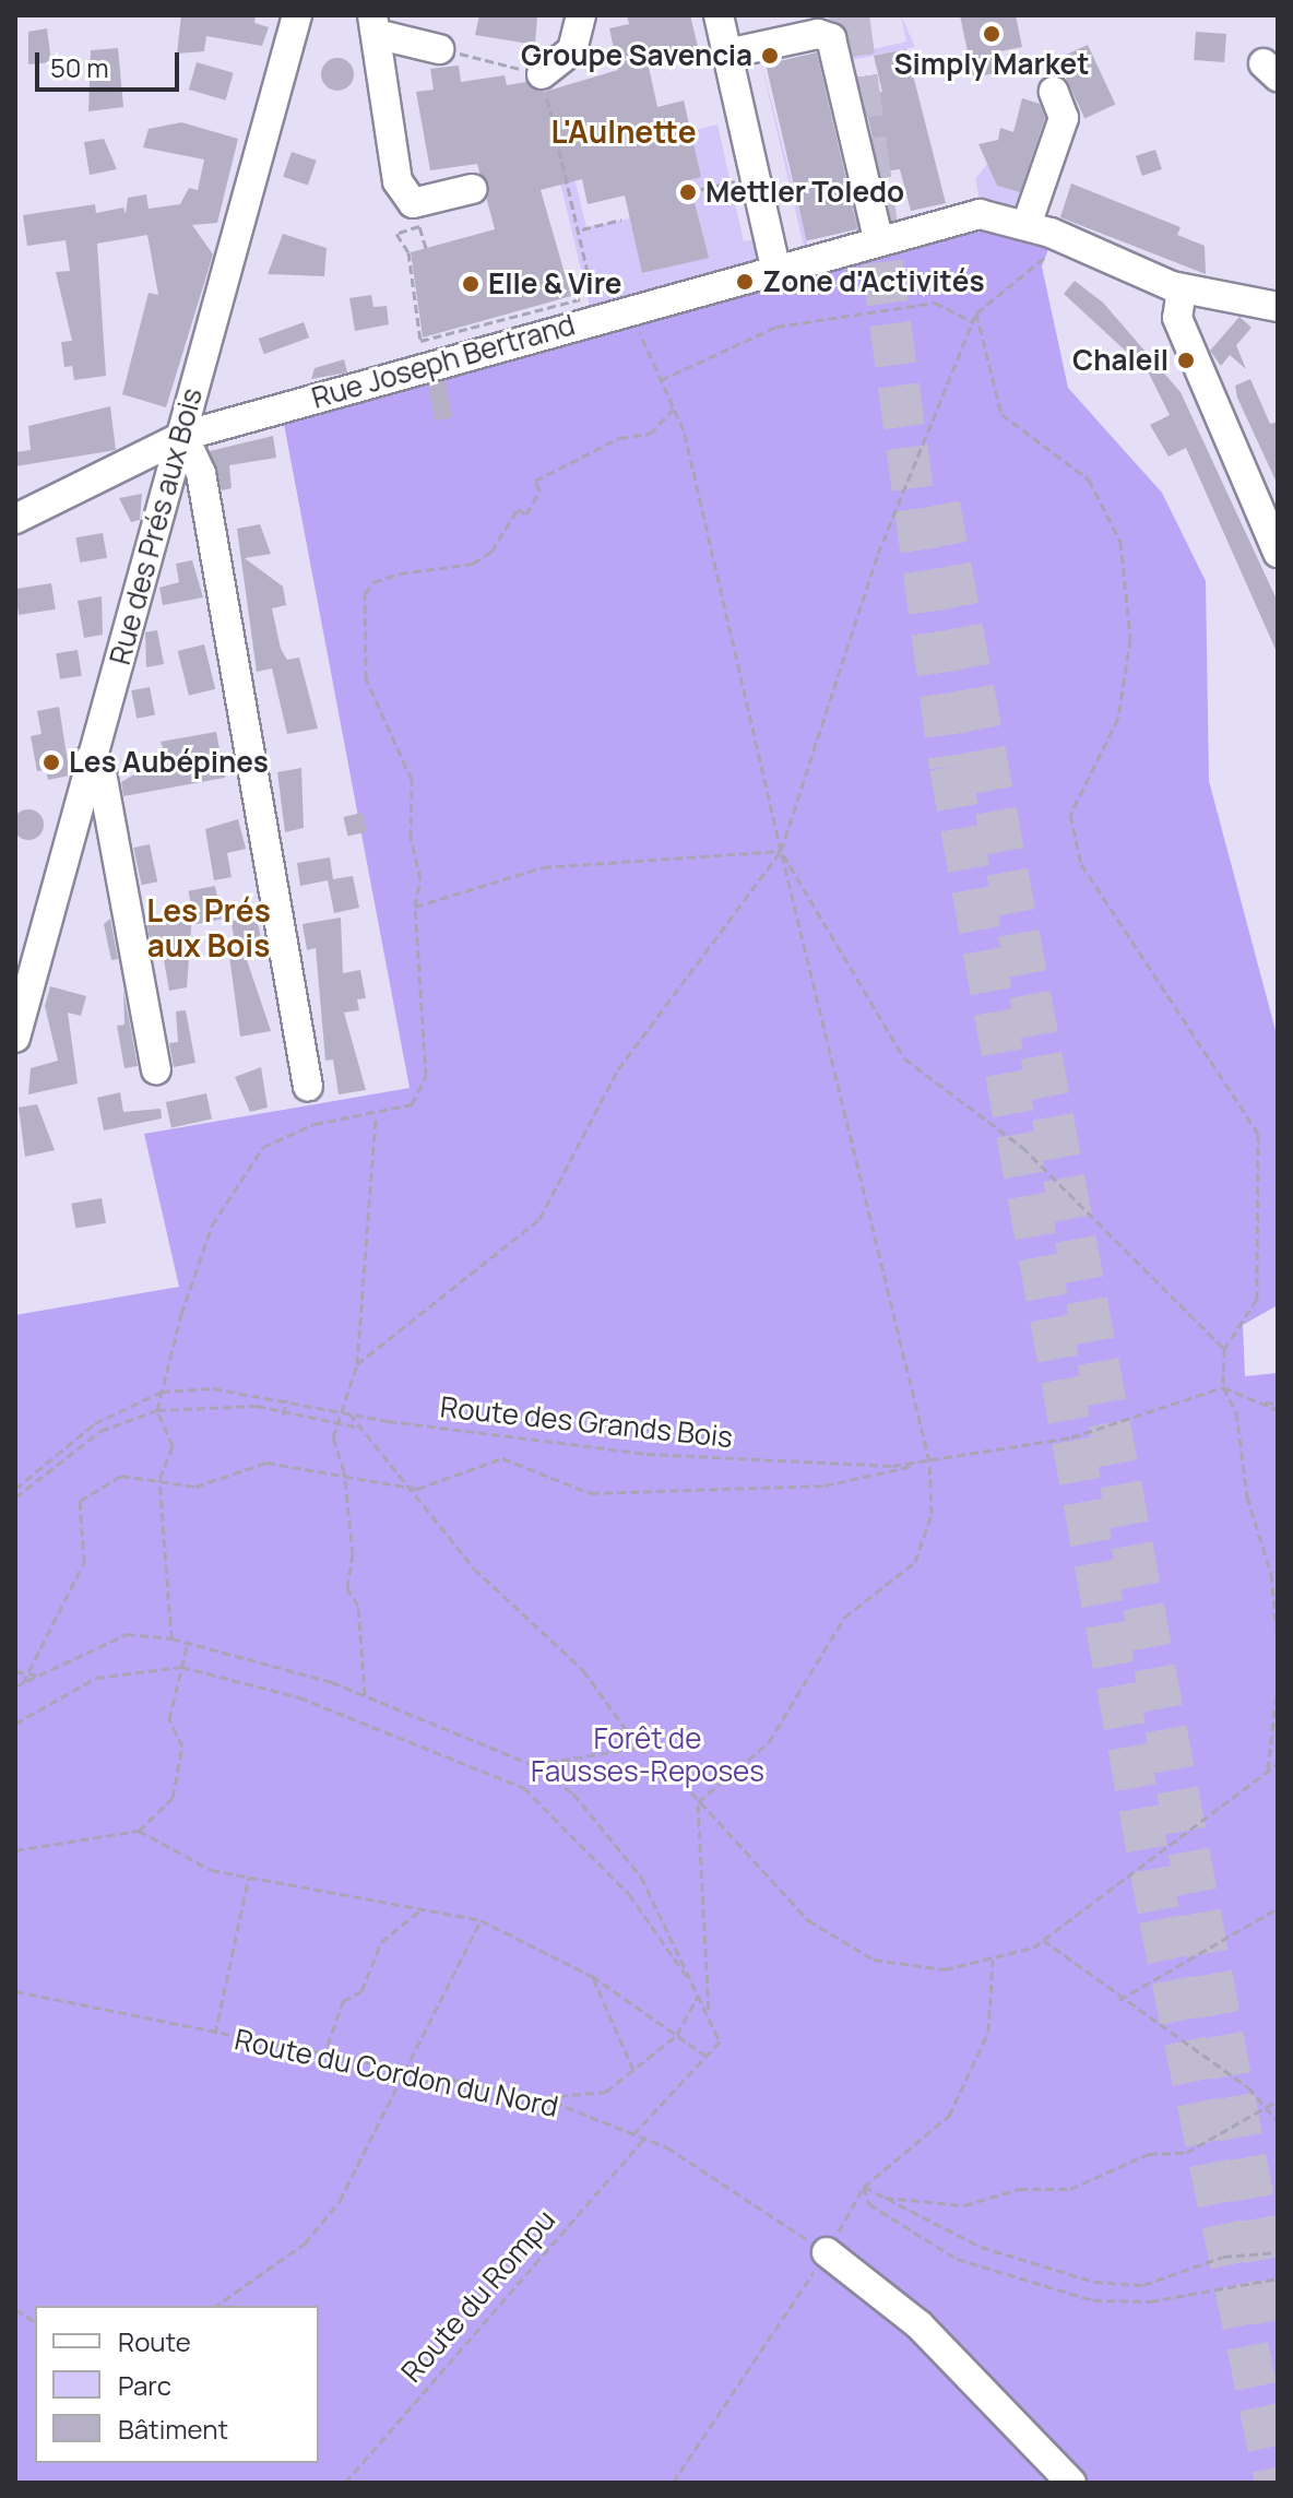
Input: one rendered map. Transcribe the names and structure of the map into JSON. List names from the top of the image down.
{
  "streets": {
    "street": ["Rue Joseph Bertrand", "Rue des Prés aux Bois"],
    "path": ["Route des Grands Bois", "Route du Cordon du Nord", "Route du Rompu"]
  },
  "crossings": [
    ["Rue Joseph Bertrand", "Rue des Prés aux Bois"],
    ["Route du Cordon du Nord", "Route du Rompu"]
  ],
  "districts": ["L'Aulnette", "Les Prés aux Bois"],
  "parks": ["Forêt de Fausses-Reposes"],
  "places": [
    "Simply Market",
    "Groupe Savencia",
    "Mettler Toledo",
    "Zone d'Activités",
    "Elle & Vire",
    "Chaleil",
    "Les Aubépines"
  ],
  "legend": ["Route", "Parc", "Bâtiment"],
  "scale_bar": "50 m"
}
